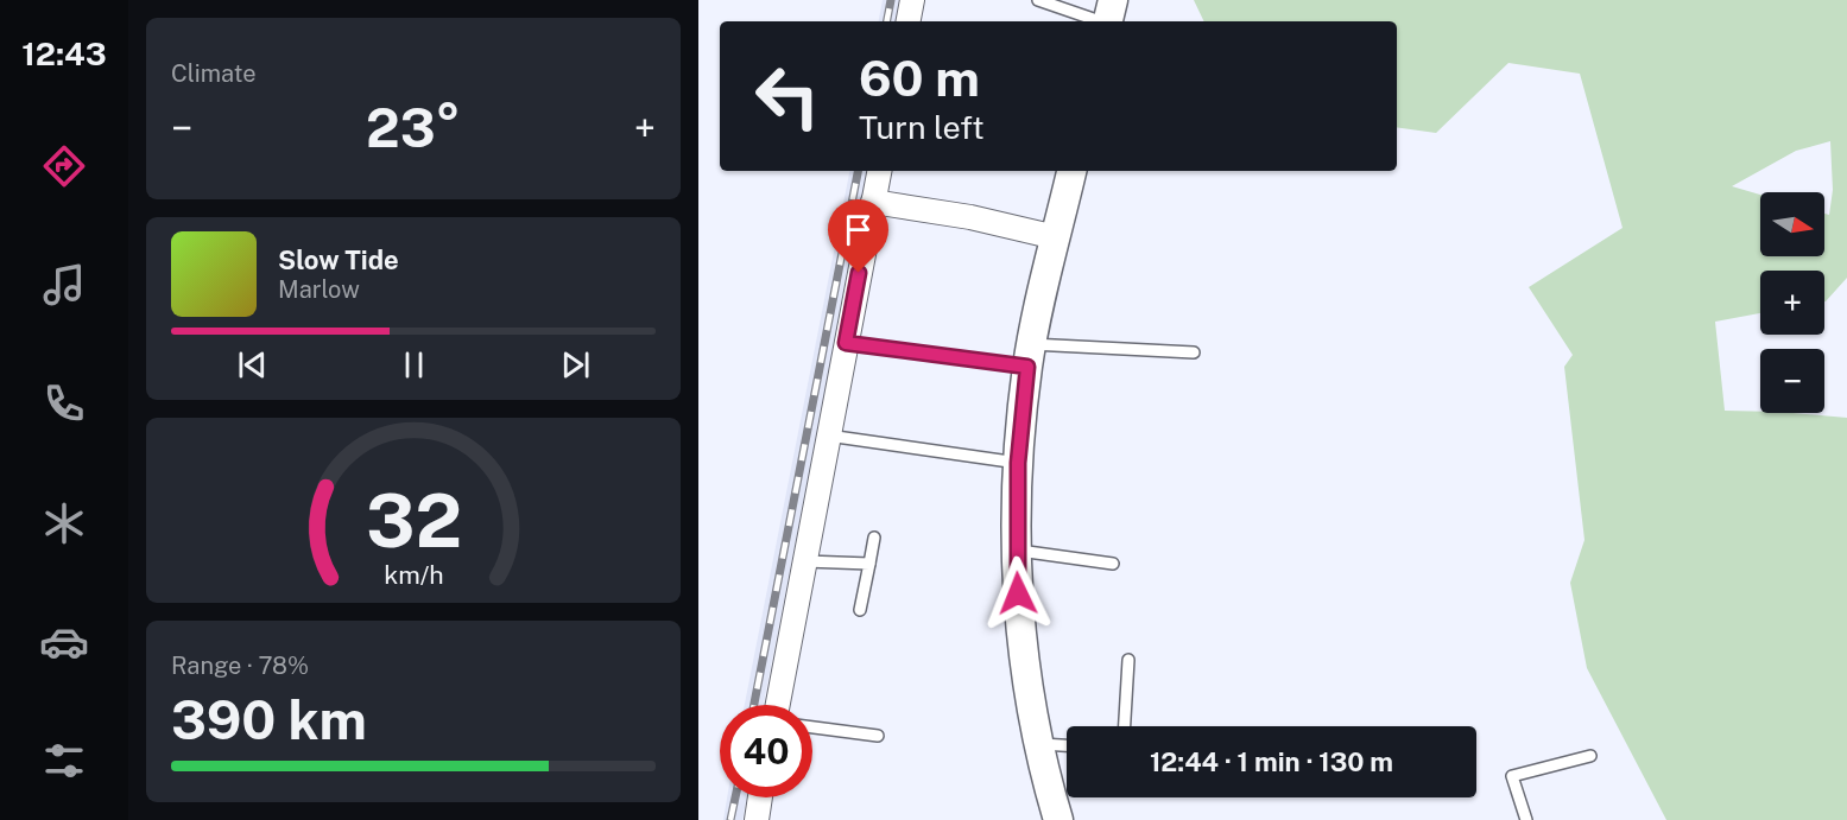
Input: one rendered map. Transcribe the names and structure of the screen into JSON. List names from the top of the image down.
{
  "north": "right",
  "page": {
    "tabs": "12:43",
    "tile": [
      "Climate",
      ["Range · 78%", "390 km"]
    ],
    "turn": ["60 m", "Turn left"],
    "heat": ["−", "23°", "+"],
    "map_buttons": ["+", "−"],
    "song": ["Slow Tide", "Marlow"],
    "limit": "40",
    "trip": "12:44 · 1 min · 130 m",
    "gauge": ["32", "km/h"]
  }
}
